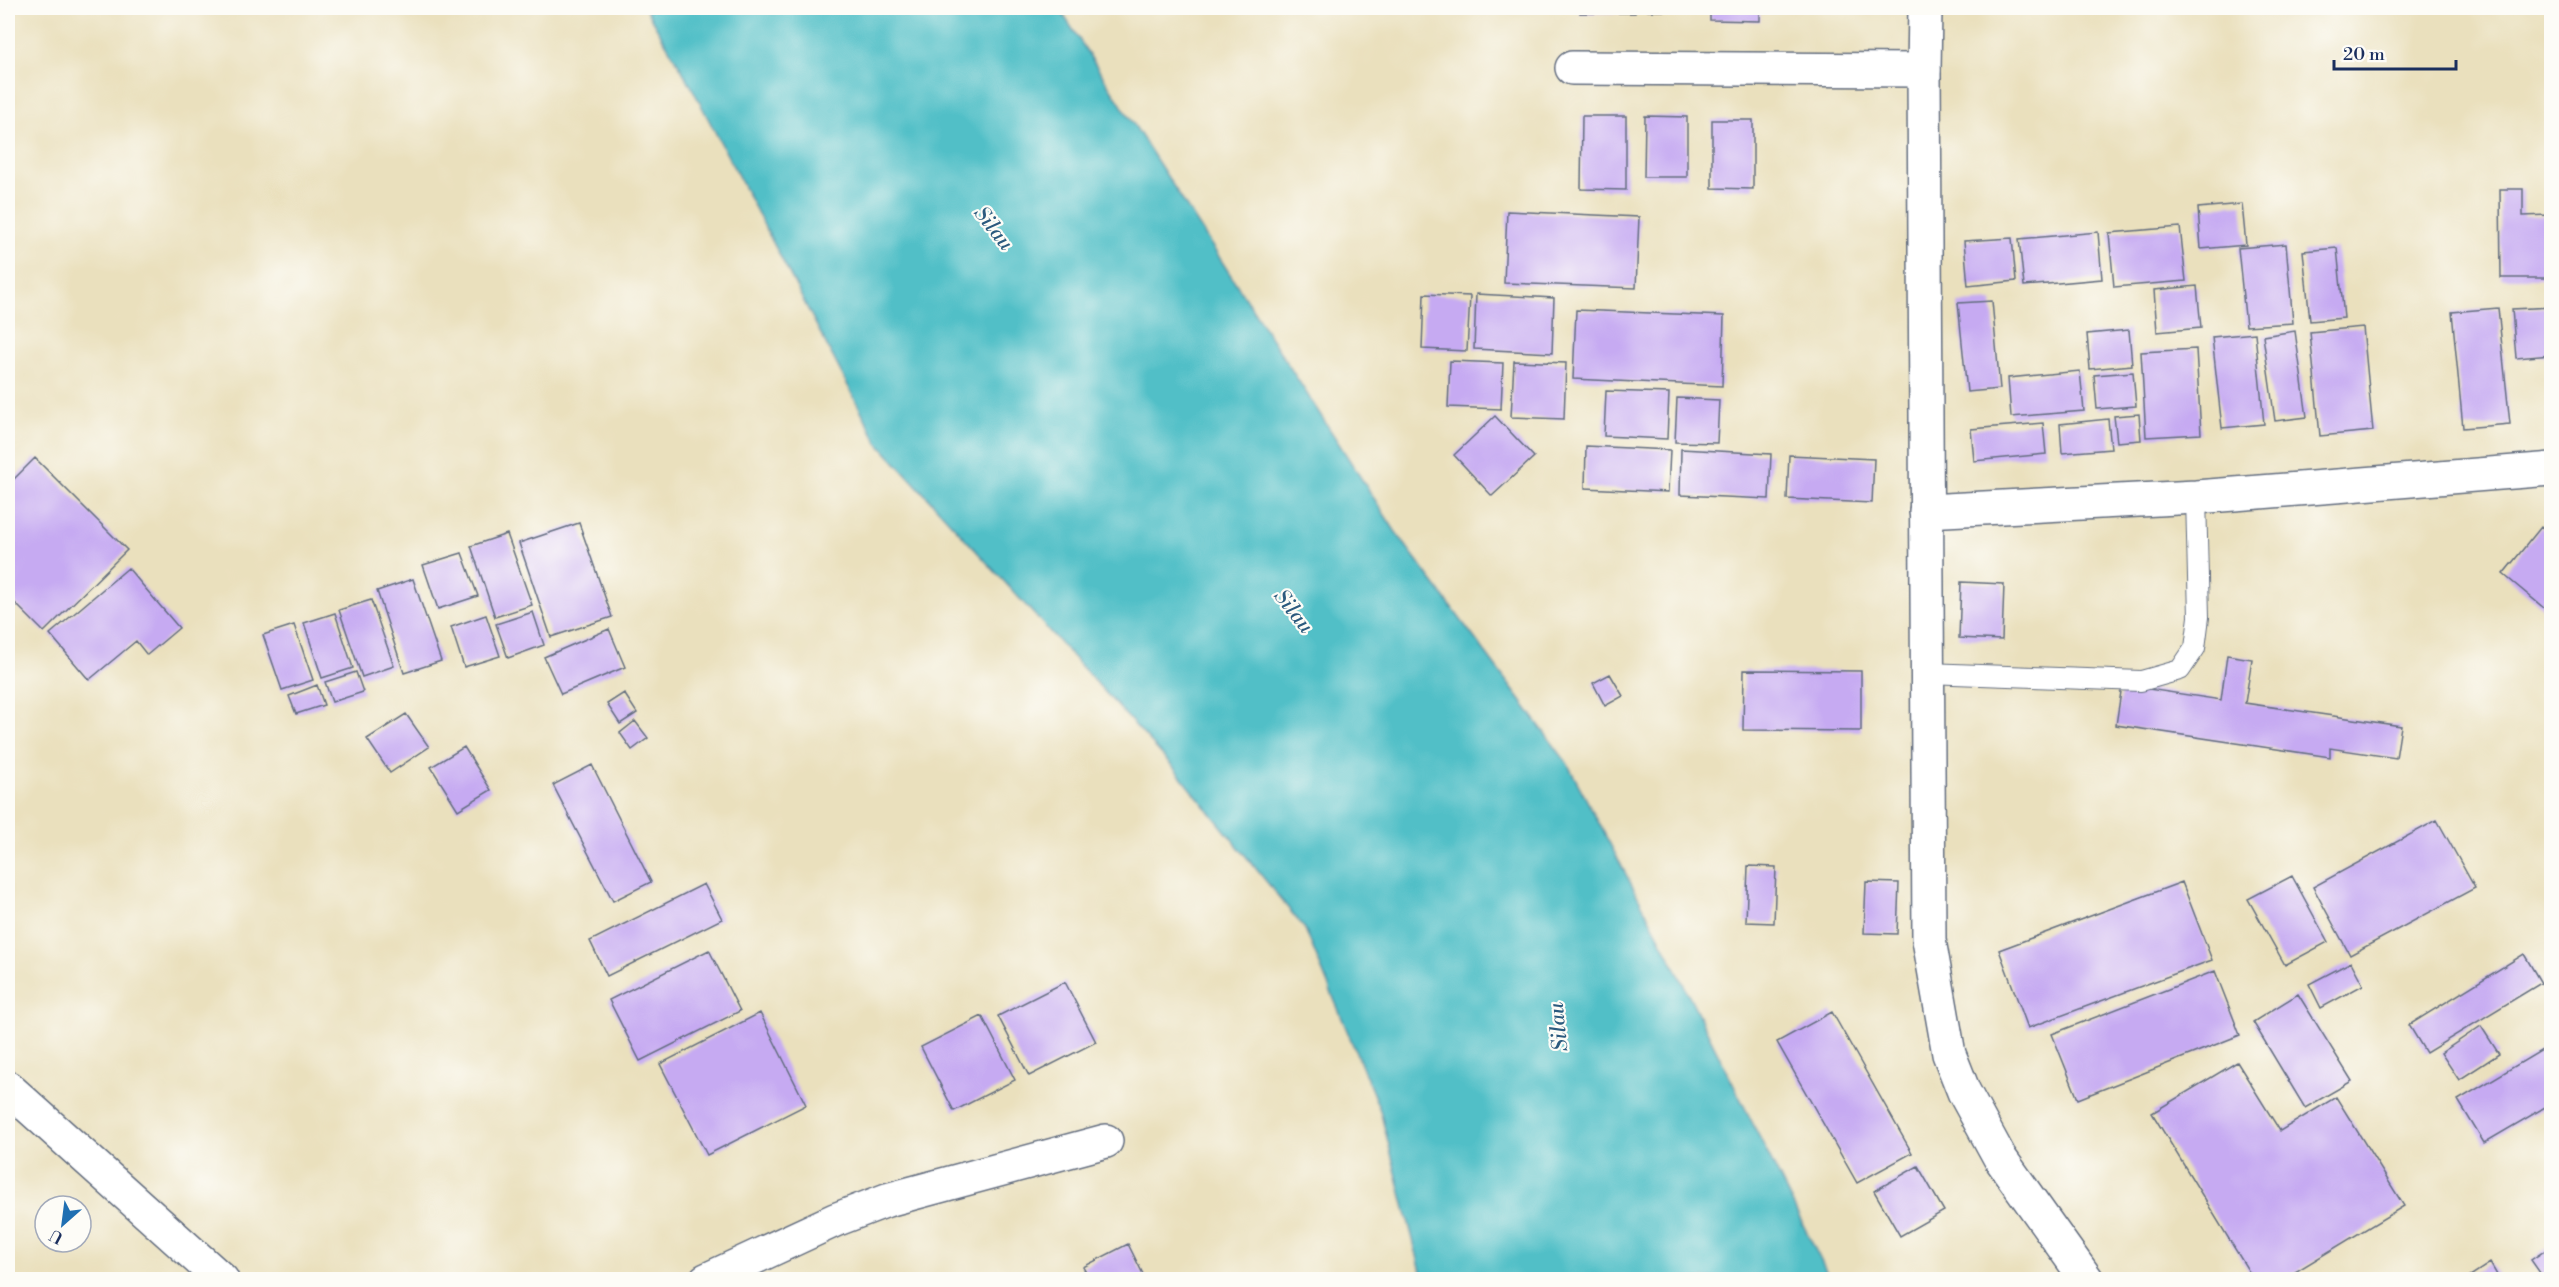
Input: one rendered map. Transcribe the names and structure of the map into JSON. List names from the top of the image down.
{
  "water": ["Silau"],
  "scale_bar": "20 m",
  "north": "bottom left"
}
